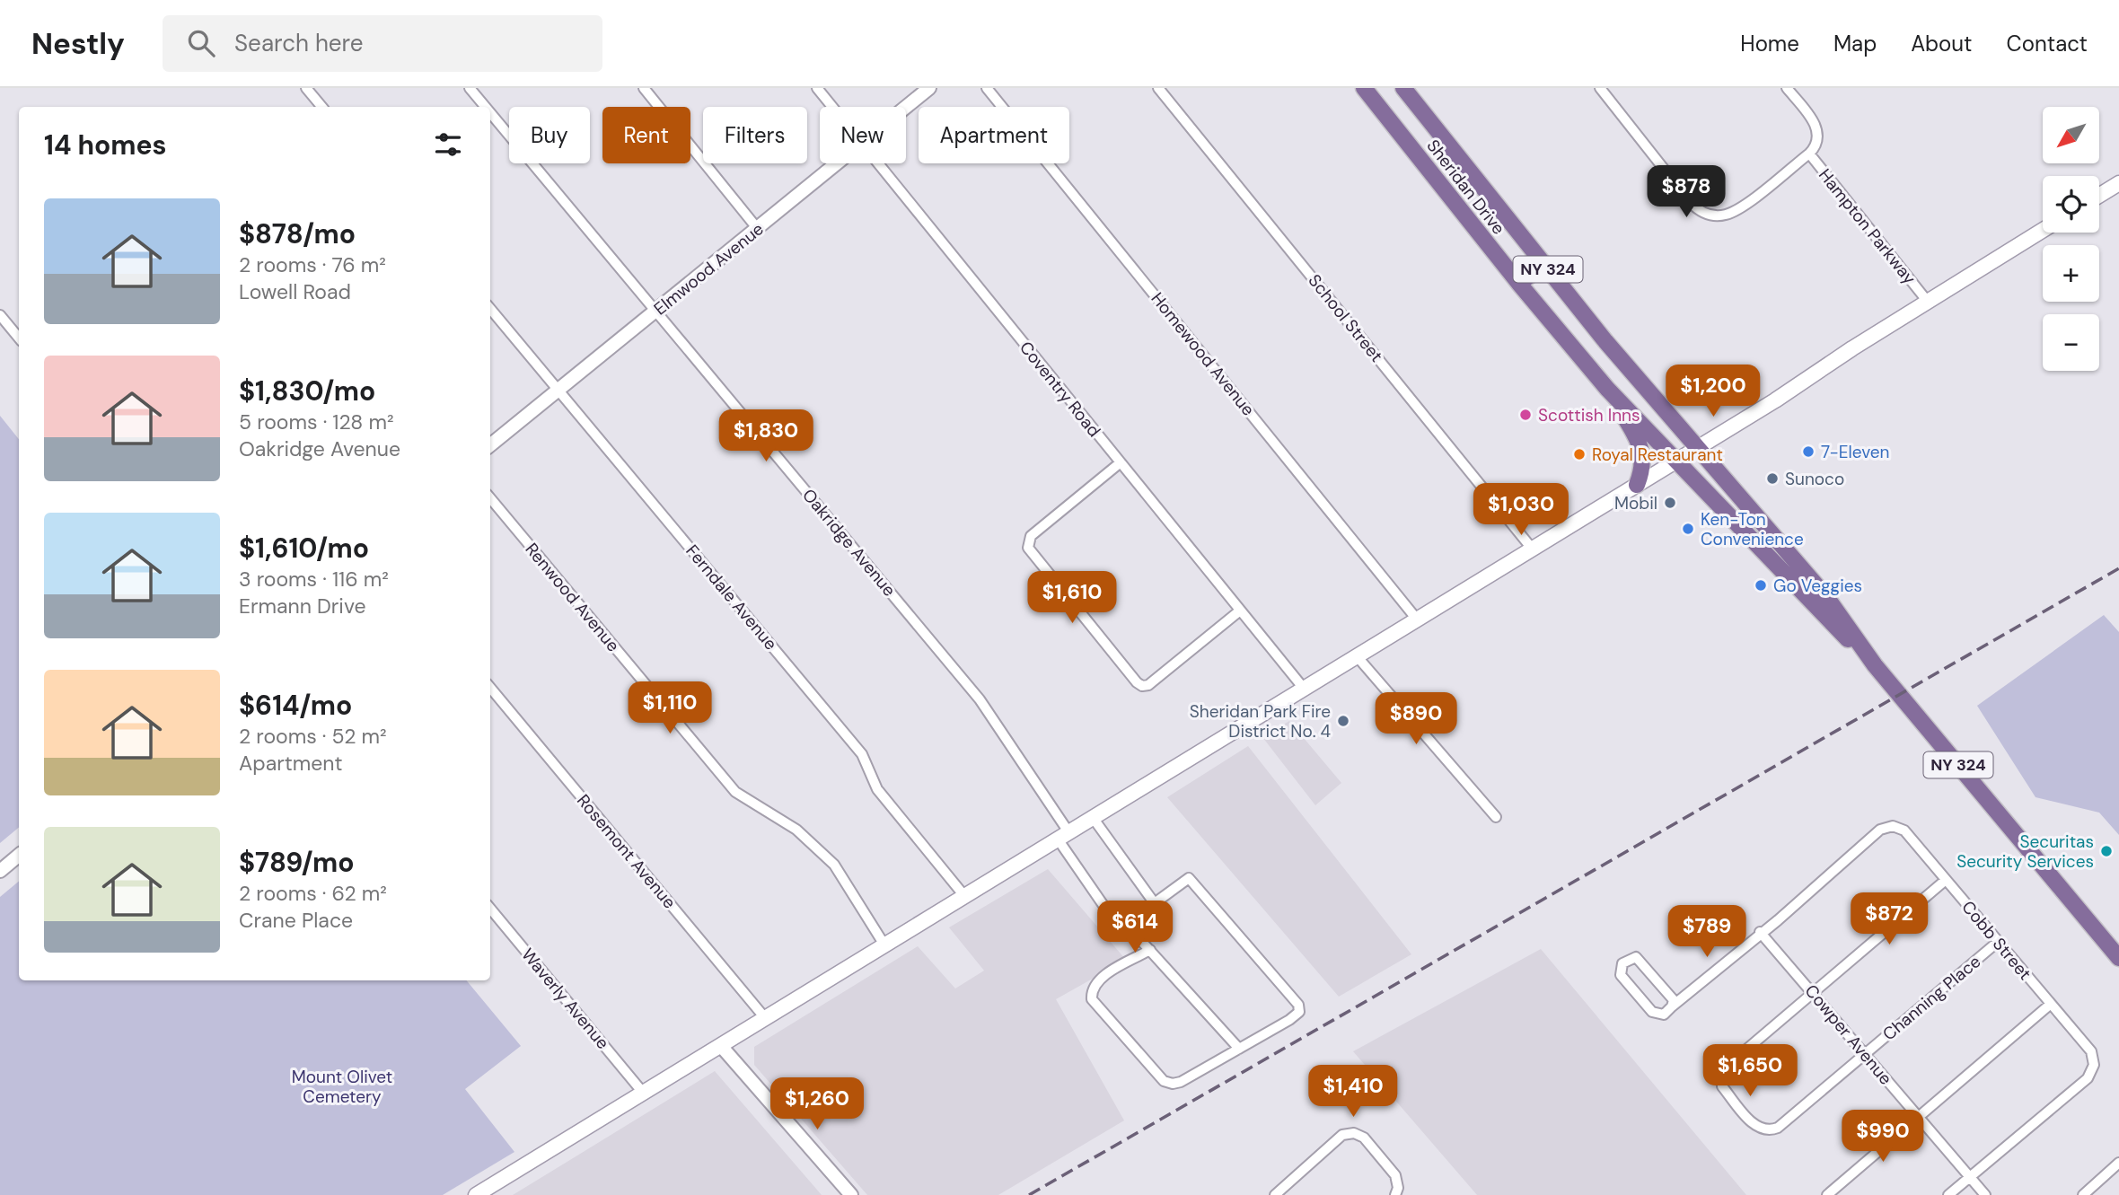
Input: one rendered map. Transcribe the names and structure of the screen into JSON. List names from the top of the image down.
{
  "streets": {
    "main road": ["Sheridan Drive", "NY 324"],
    "street": [
      "Hampton Parkway",
      "Elmwood Avenue",
      "School Street",
      "Homewood Avenue",
      "Coventry Road",
      "Oakridge Avenue",
      "Renwood Avenue",
      "Ferndale Avenue",
      "Rosemont Avenue",
      "Cobb Street",
      "Channing Place",
      "Waverly Avenue",
      "Cowper Avenue"
    ]
  },
  "crossings": [
    ["Elmwood Avenue", "Oakridge Avenue"],
    ["Elmwood Avenue", "Ferndale Avenue"],
    ["Cobb Street", "Channing Place"],
    ["Cobb Street", "Cowper Avenue"],
    ["Channing Place", "Cowper Avenue"]
  ],
  "parks": ["Mount Olivet Cemetery"],
  "places": [
    "Scottish Inns",
    "7-Eleven",
    "Royal Restaurant",
    "Sunoco",
    "Mobil",
    "Ken-Ton Convenience",
    "Go Veggies",
    "Sheridan Park Fire District No. 4",
    "Securitas Security Services"
  ],
  "north": "bottom left",
  "page": {
    "header": "Nestly",
    "search": "Search here",
    "nav": [
      "Home",
      "Map",
      "About",
      "Contact"
    ],
    "map_buttons": ["+", "−"],
    "chip": [
      "Buy",
      "Rent",
      "Filters",
      "New",
      "Apartment"
    ],
    "heading": "14 homes",
    "price": [
      "$878",
      "$1,200",
      "$1,830",
      "$1,030",
      "$1,610",
      "$1,110",
      "$890",
      "$872",
      "$614",
      "$789",
      "$1,650",
      "$1,410",
      "$1,260",
      "$990"
    ],
    "list": [
      {
        "name": "$878/mo",
        "note": "2 rooms · 76 m² · Lowell Road"
      },
      {
        "name": "$1,830/mo",
        "note": "5 rooms · 128 m² · Oakridge Avenue"
      },
      {
        "name": "$1,610/mo",
        "note": "3 rooms · 116 m² · Ermann Drive"
      },
      {
        "name": "$614/mo",
        "note": "2 rooms · 52 m² · Apartment"
      },
      {
        "name": "$789/mo",
        "note": "2 rooms · 62 m² · Crane Place"
      }
    ]
  }
}
